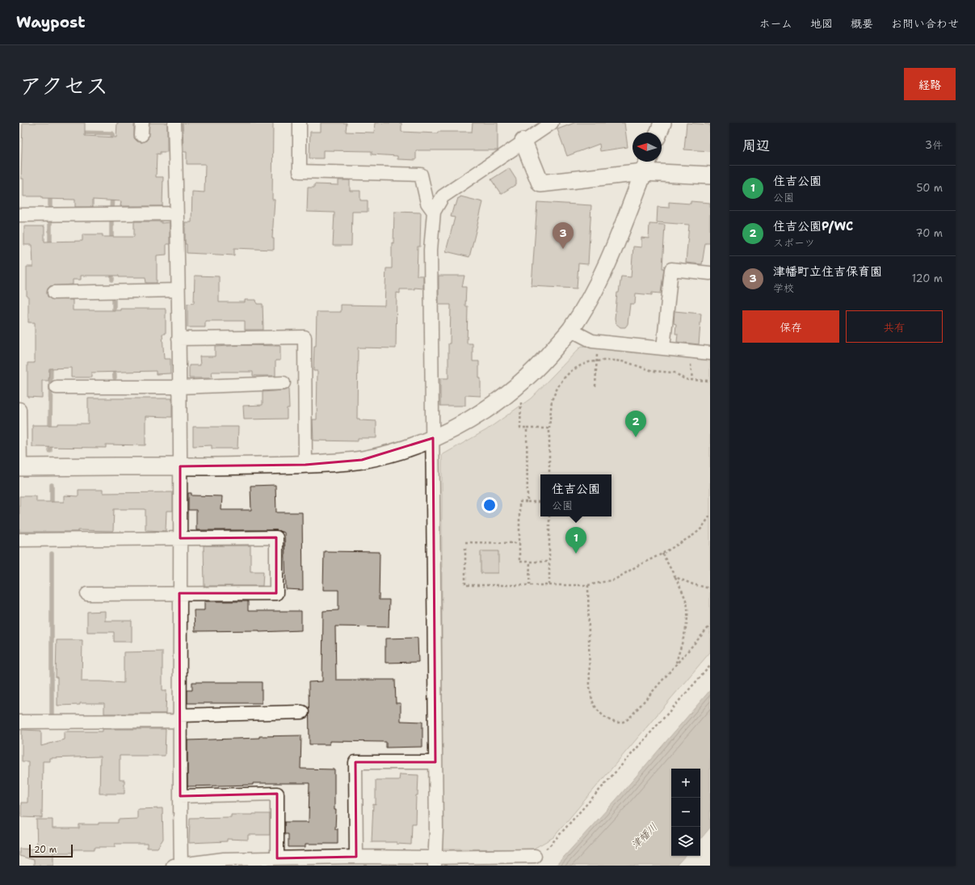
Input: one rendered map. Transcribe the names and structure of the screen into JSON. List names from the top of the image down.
{
  "water": ["津幡川"],
  "scale_bar": "20 m",
  "north": "left",
  "page": {
    "header": "Waypost",
    "nav": [
      "ホーム",
      "地図",
      "概要",
      "お問い合わせ"
    ],
    "title": "アクセス",
    "buttons": [
      "経路",
      ["保存", "共有"]
    ],
    "heading": ["周辺", "3件"],
    "list": [
      {
        "mark": "1",
        "name": "住吉公園",
        "note": "公園",
        "value": "50 m"
      },
      {
        "mark": "2",
        "name": "住吉公園P/WC",
        "note": "スポーツ",
        "value": "70 m"
      },
      {
        "mark": "3",
        "name": "津幡町立住吉保育園",
        "note": "学校",
        "value": "120 m"
      }
    ],
    "pins": ["3", "2", "1"],
    "popup": ["住吉公園", "公園"],
    "map_buttons": ["+", "−"],
    "scale": "20 m"
  }
}
